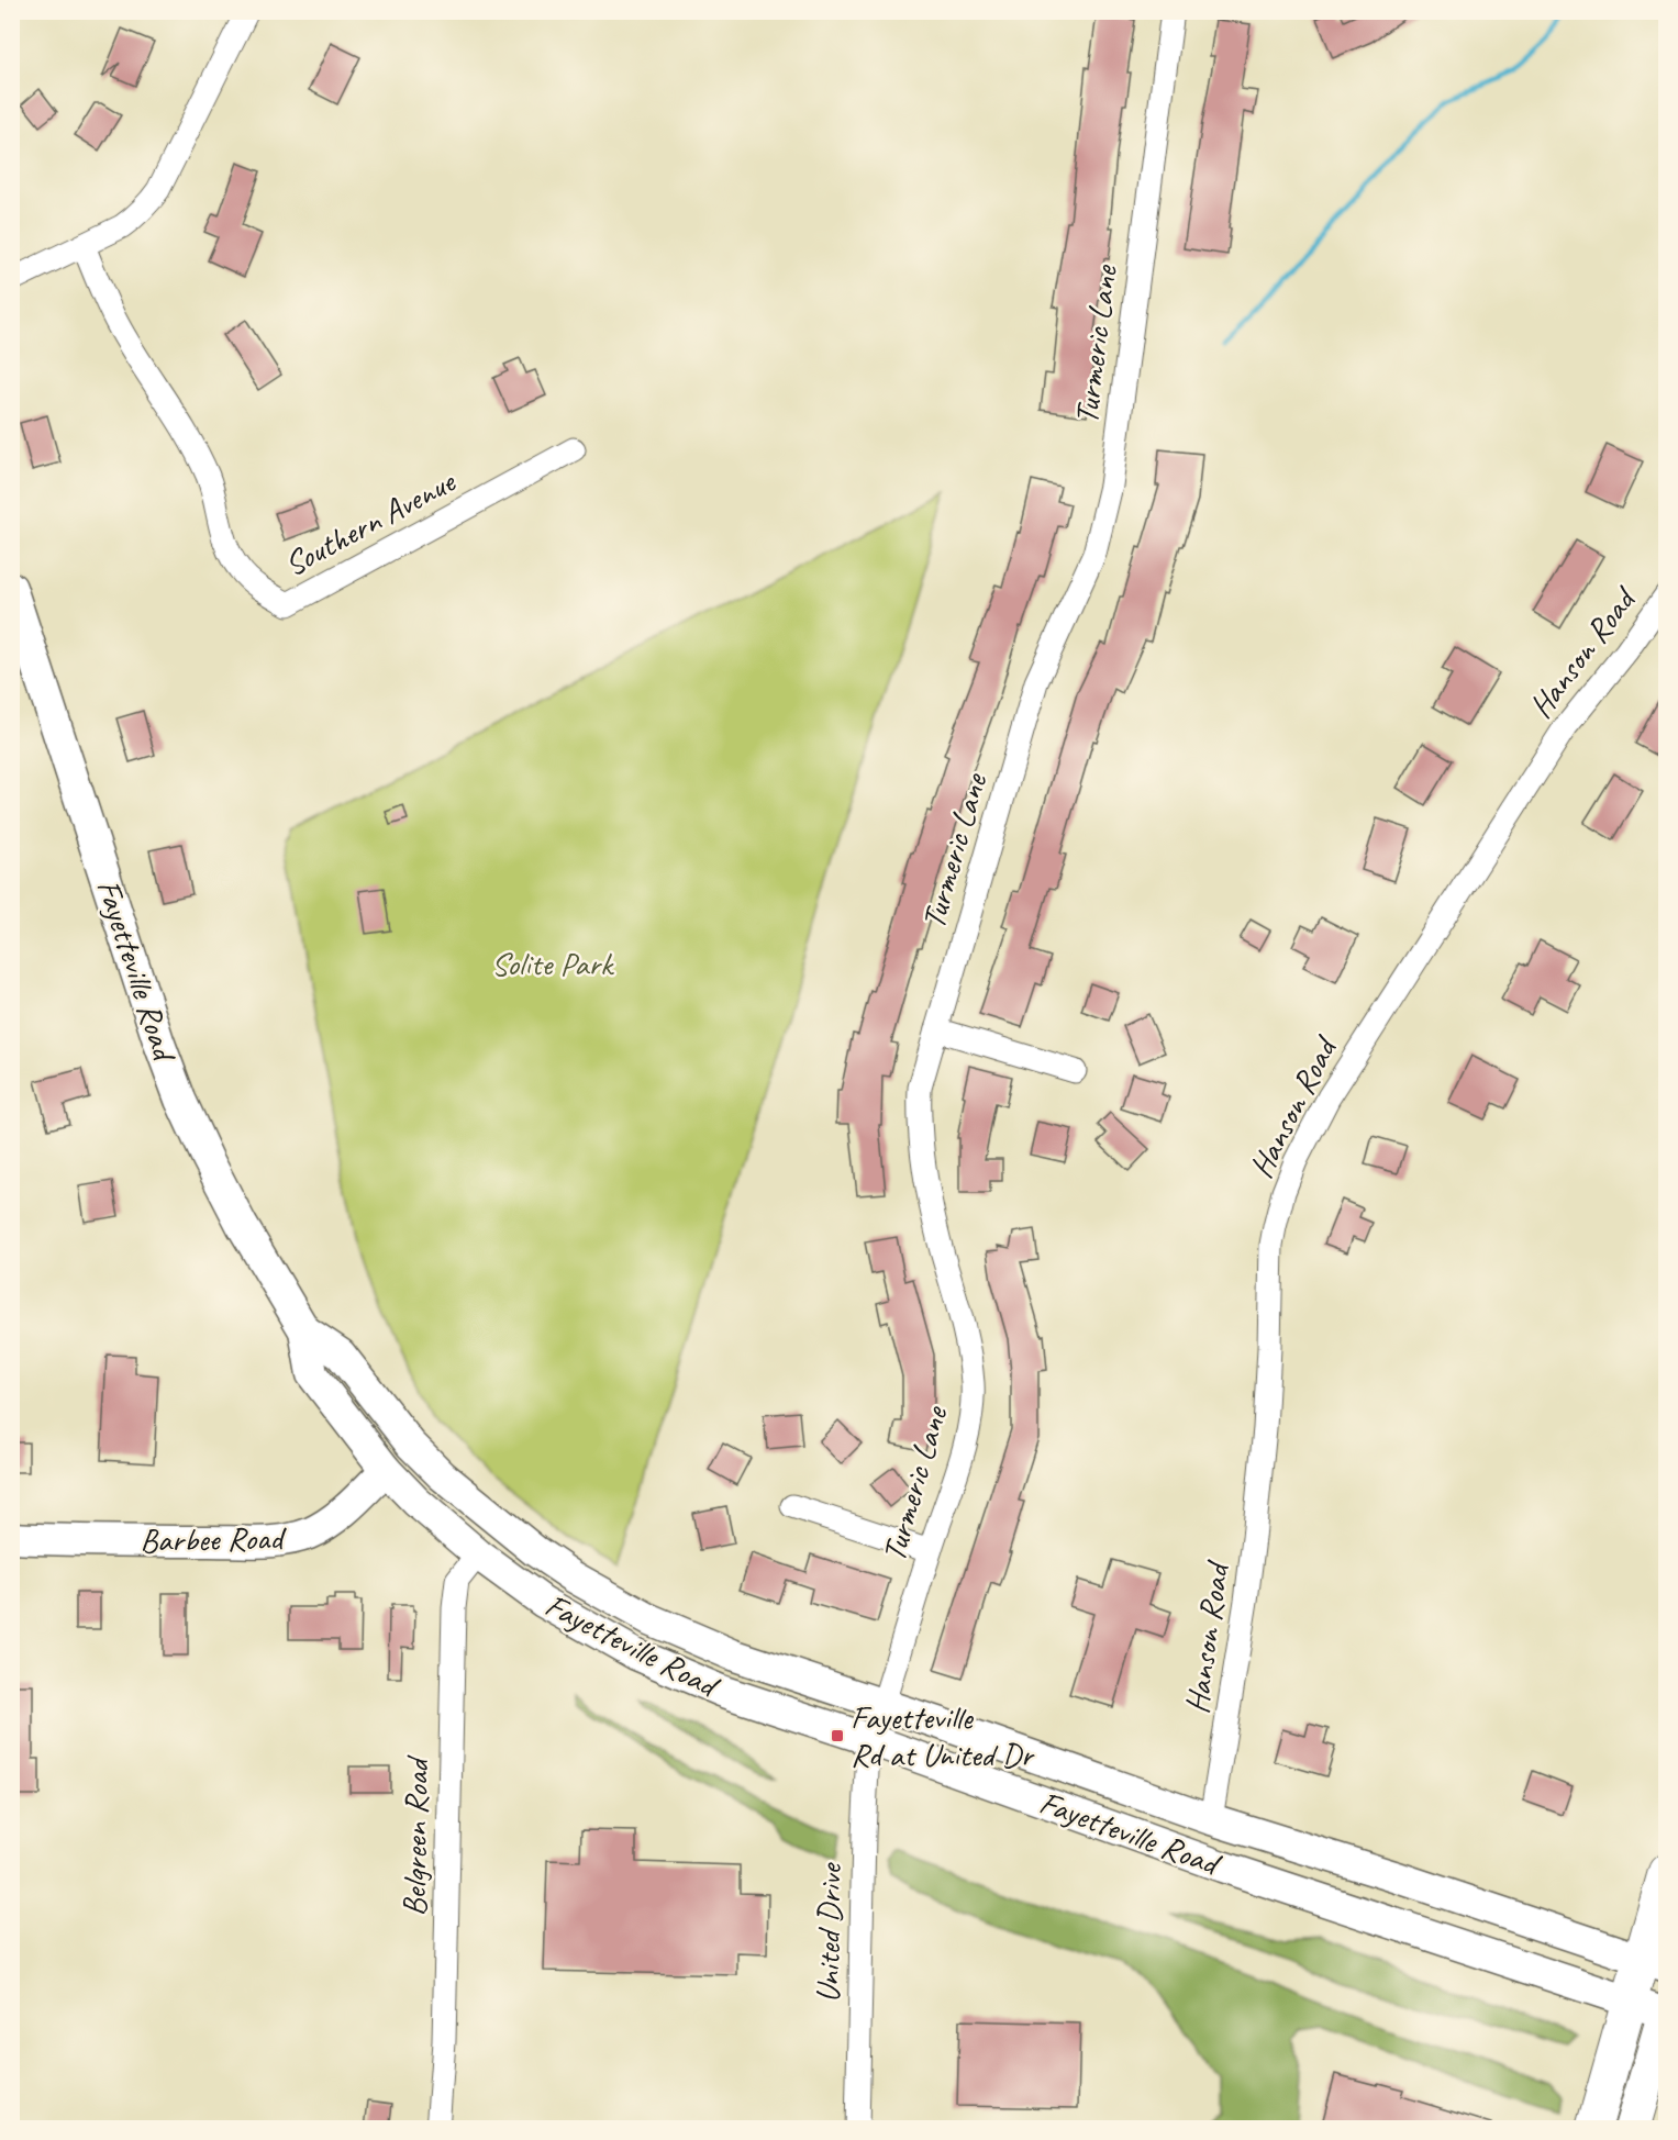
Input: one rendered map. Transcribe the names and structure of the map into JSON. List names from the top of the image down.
{
  "streets": {
    "main road": ["Fayetteville Road", "Barbee Road"],
    "street": [
      "Turmeric Lane",
      "Southern Avenue",
      "Hanson Road",
      "Belgreen Road",
      "United Drive"
    ]
  },
  "crossings": [
    ["Turmeric Lane", "Fayetteville Road"],
    ["Hanson Road", "Fayetteville Road"],
    ["Fayetteville Road", "Barbee Road"],
    ["Fayetteville Road", "Belgreen Road"],
    ["Fayetteville Road", "United Drive"]
  ],
  "parks": ["Solite Park"],
  "places": {
    "transit": ["Fayetteville Rd at United Dr"]
  }
}
